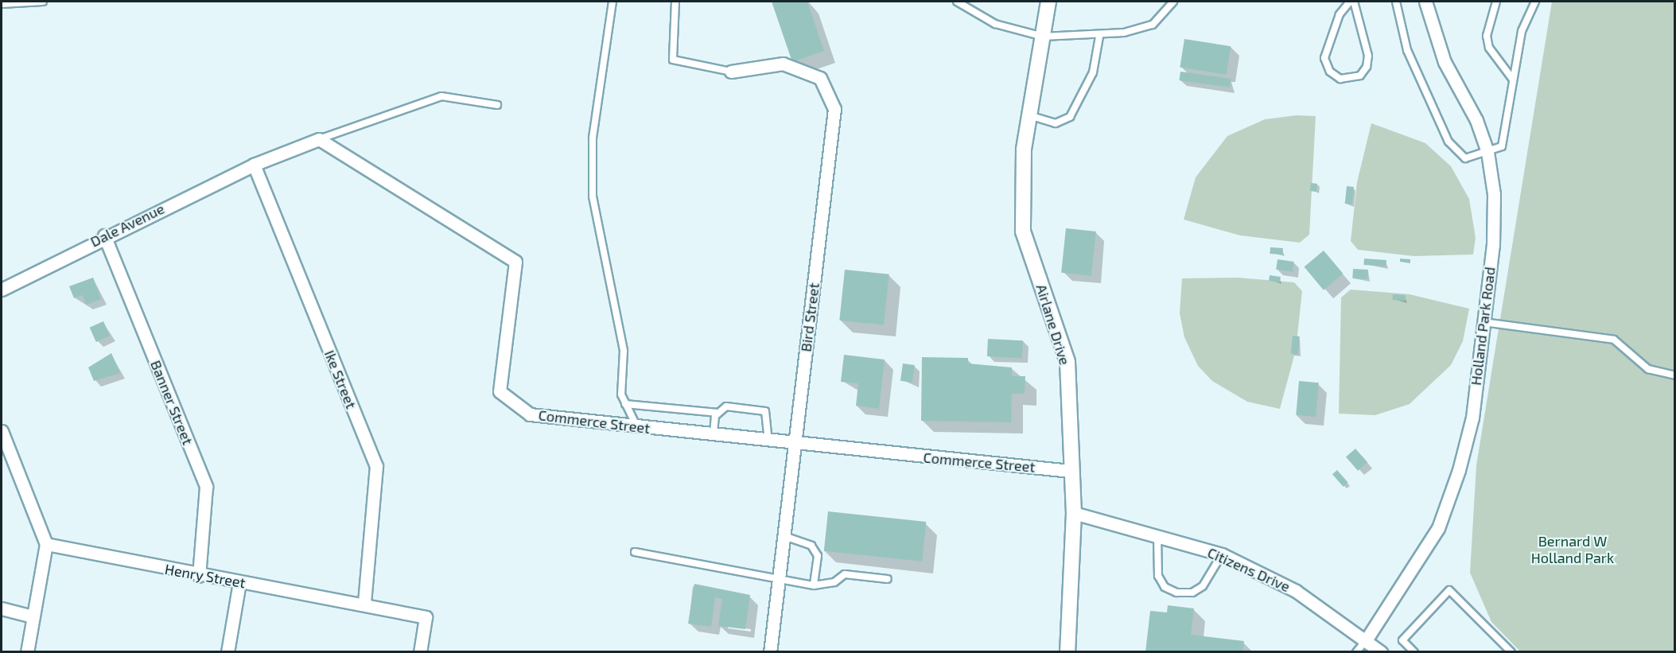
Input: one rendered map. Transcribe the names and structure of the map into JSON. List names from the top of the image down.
{
  "streets": {
    "street": [
      "Dale Avenue",
      "Bird Street",
      "Airlane Drive",
      "Holland Park Road",
      "Ike Street",
      "Banner Street",
      "Commerce Street",
      "Citizens Drive",
      "Henry Street"
    ]
  },
  "crossings": [
    ["Dale Avenue", "Ike Street"],
    ["Dale Avenue", "Banner Street"],
    ["Bird Street", "Commerce Street"],
    ["Airlane Drive", "Commerce Street"],
    ["Airlane Drive", "Citizens Drive"],
    ["Holland Park Road", "Citizens Drive"],
    ["Ike Street", "Henry Street"],
    ["Banner Street", "Henry Street"]
  ],
  "parks": ["Bernard W Holland Park"]
}
